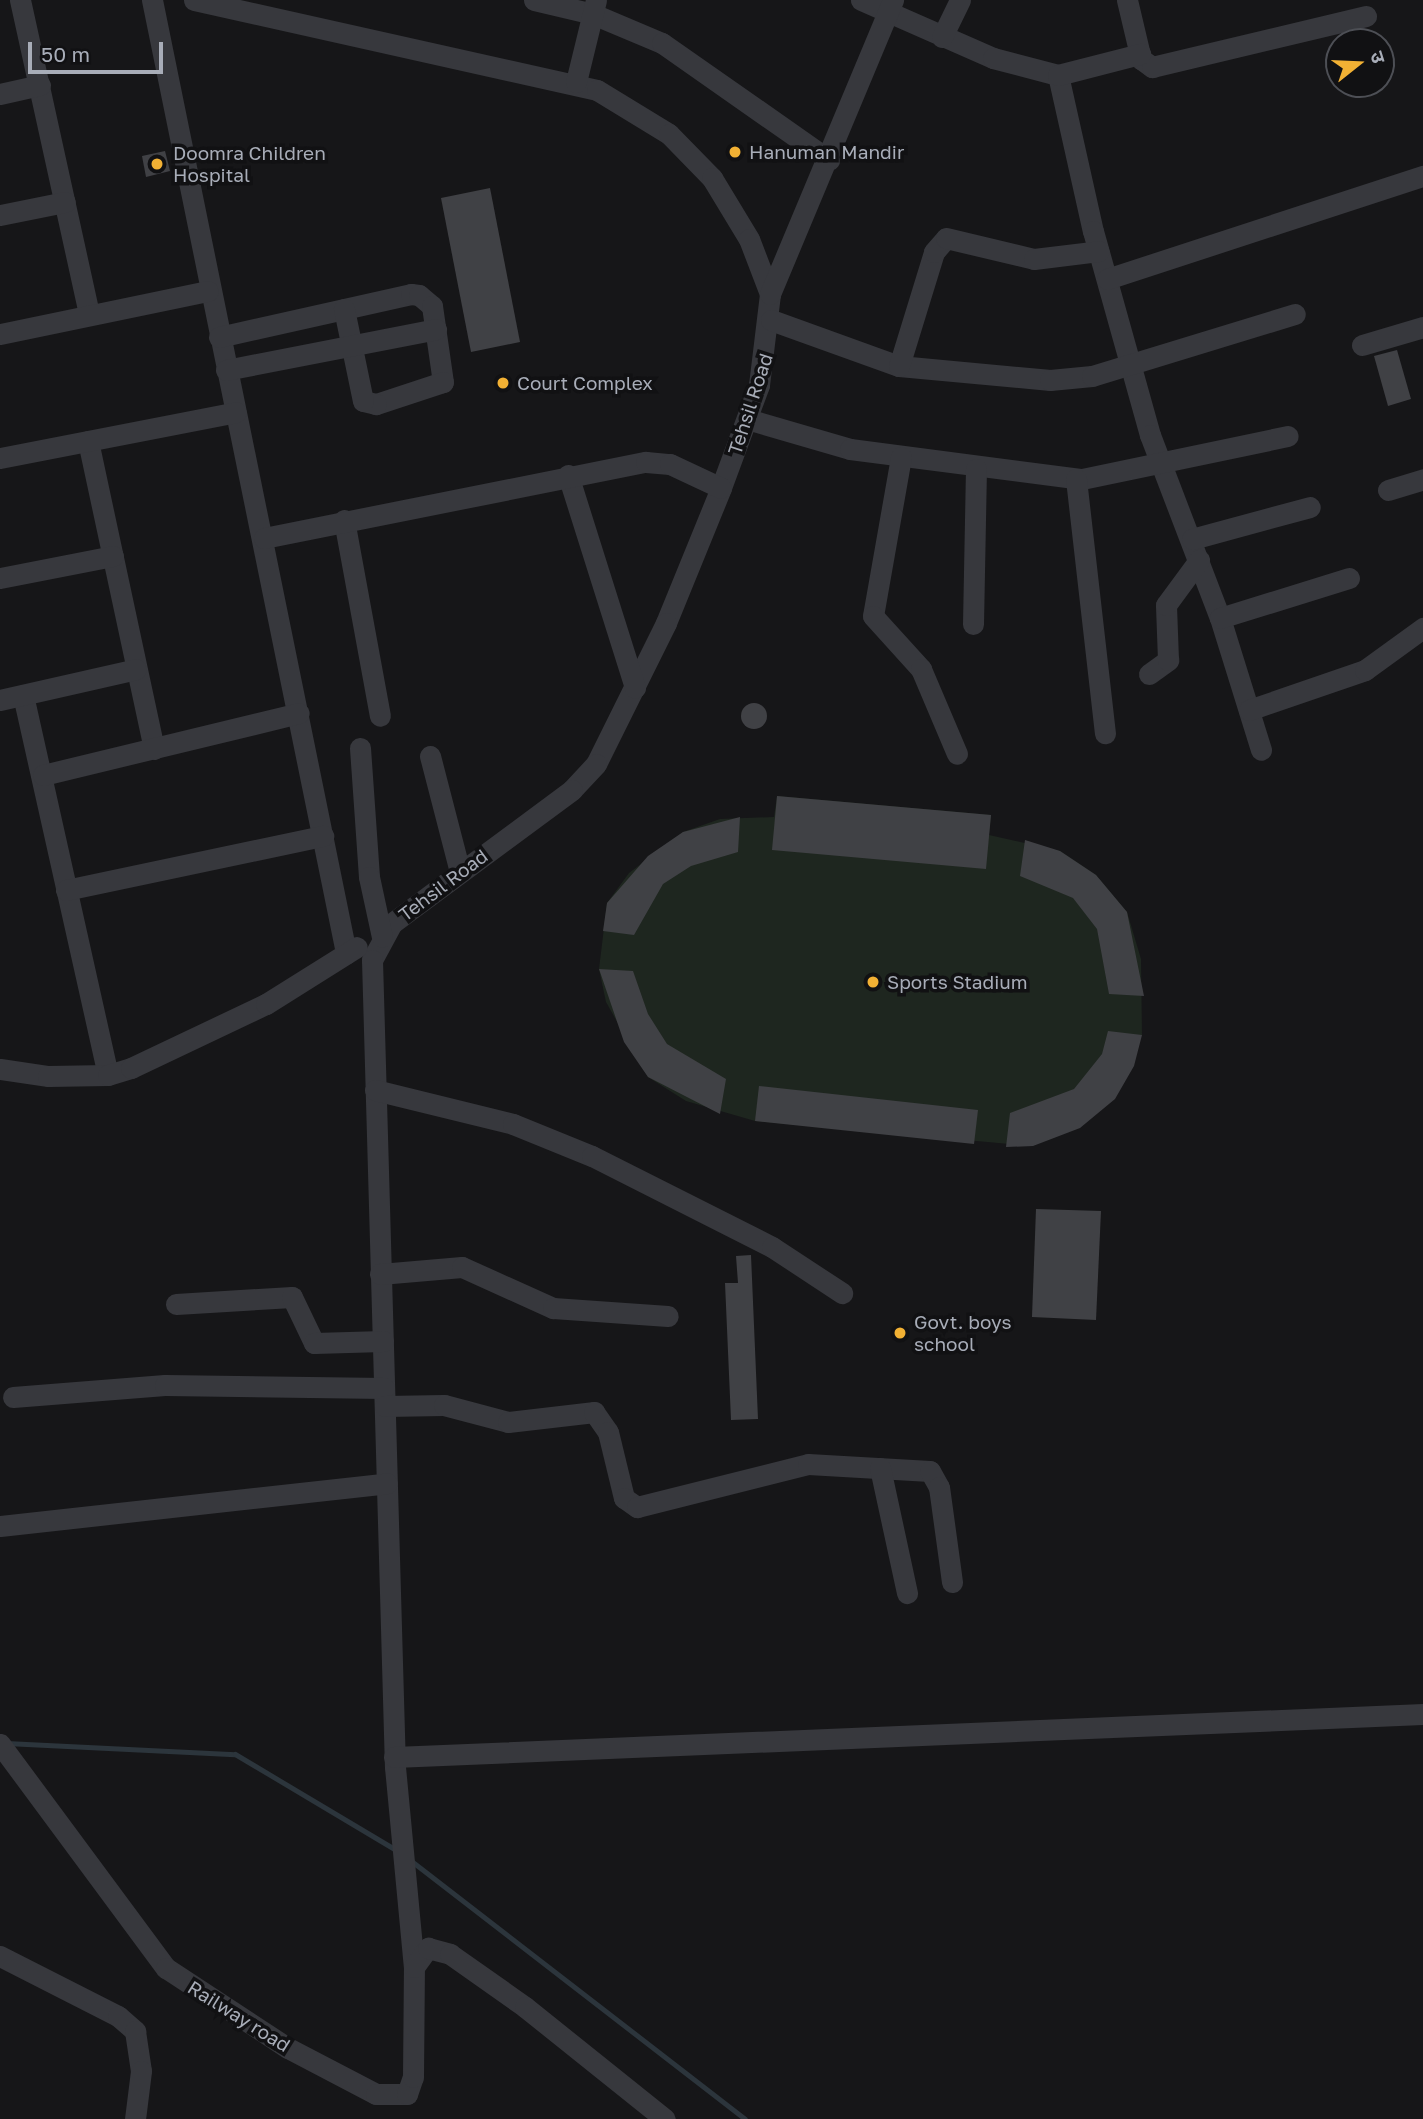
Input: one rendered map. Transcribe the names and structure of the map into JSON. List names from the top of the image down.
{
  "streets": {
    "street": ["Tehsil Road", "Railway road"]
  },
  "places": [
    "Hanuman Mandir",
    "Doomra Children Hospital",
    "Court Complex",
    "Sports Stadium",
    "Govt. boys school"
  ],
  "scale_bar": "50 m",
  "north": "right"
}
